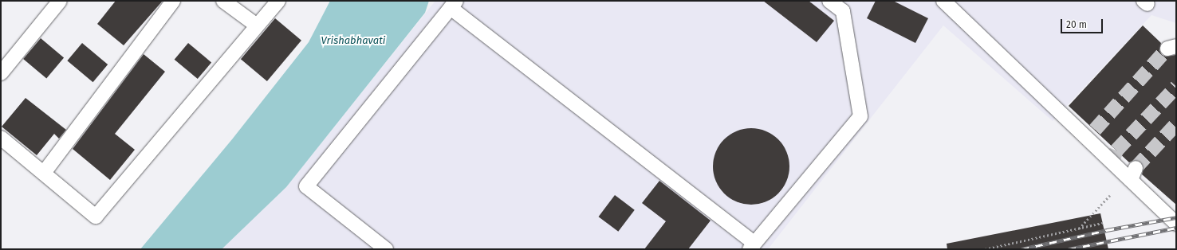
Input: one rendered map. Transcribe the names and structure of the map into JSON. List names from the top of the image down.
{
  "water": ["Vrishabhavati"],
  "scale_bar": "20 m"
}
